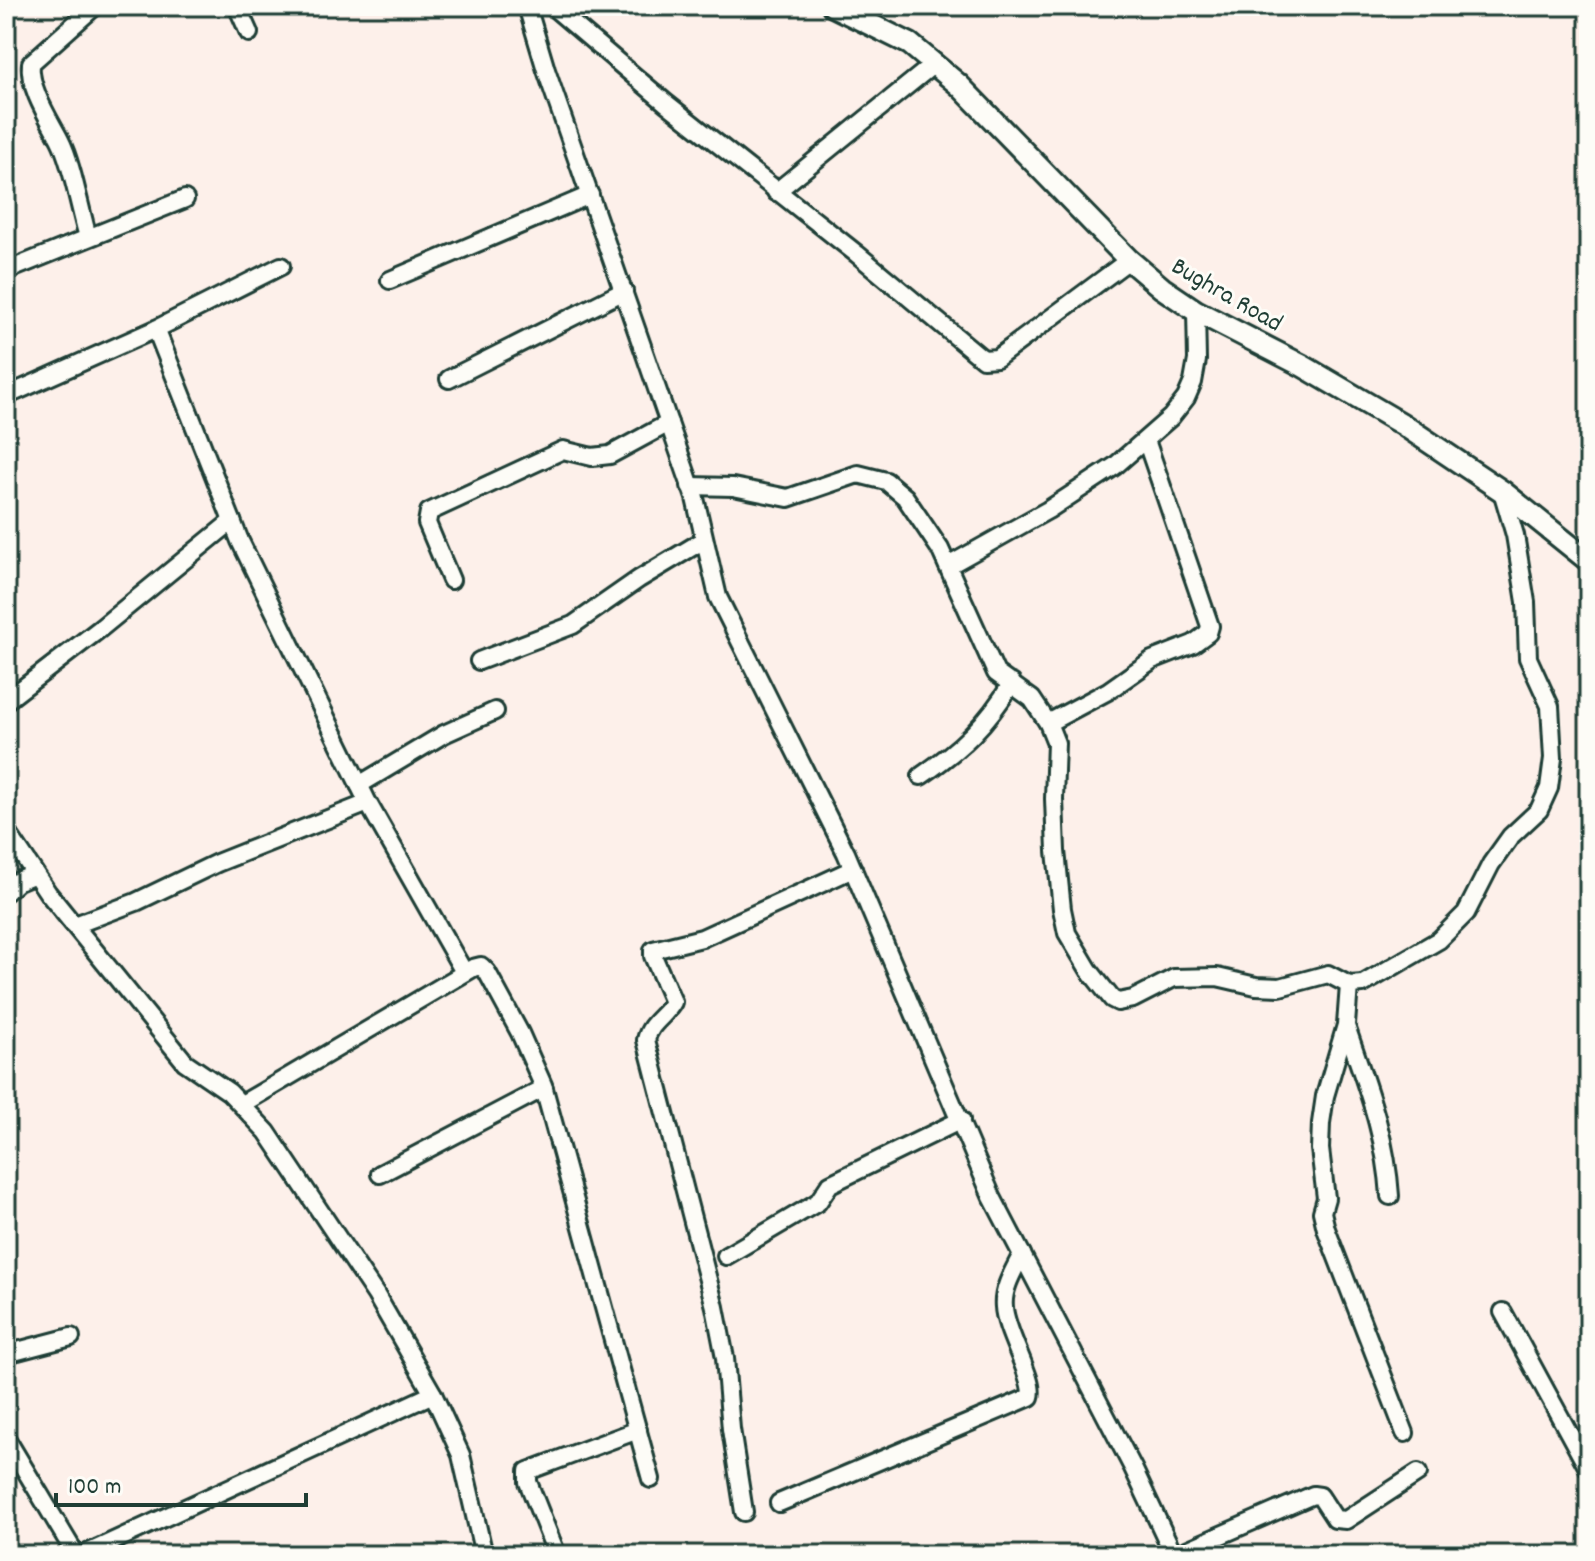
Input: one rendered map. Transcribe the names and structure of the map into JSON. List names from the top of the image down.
{
  "streets": {
    "street": ["Bughra Road"]
  },
  "scale_bar": "100 m"
}
